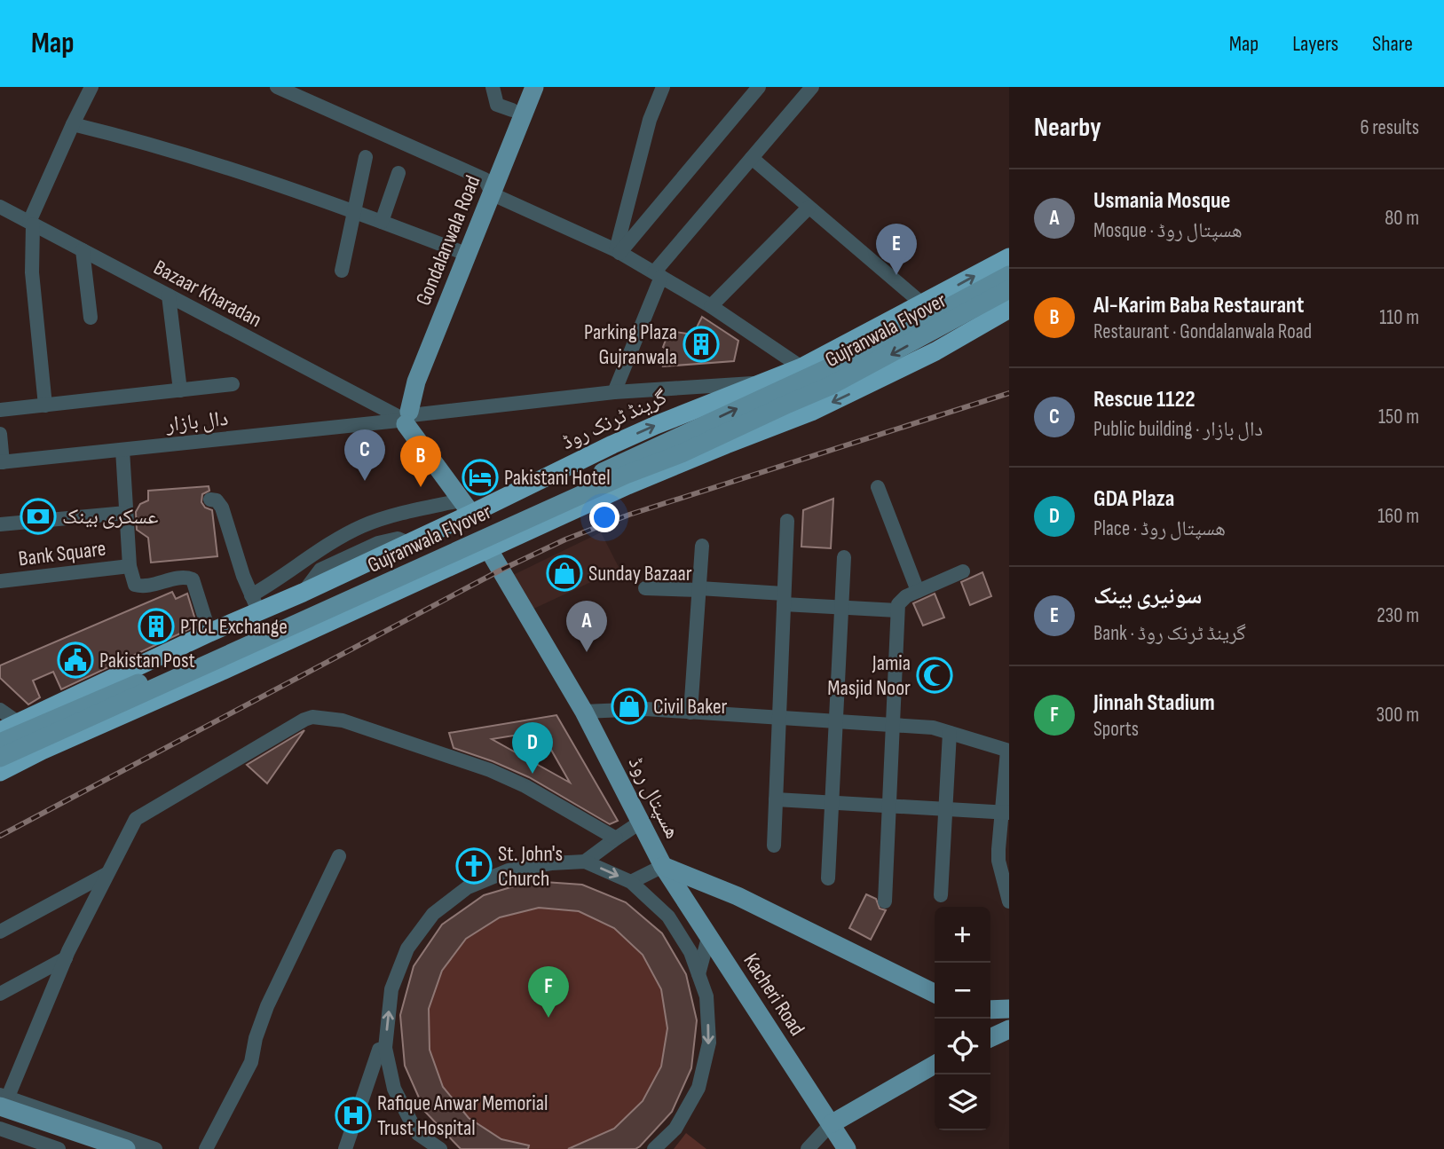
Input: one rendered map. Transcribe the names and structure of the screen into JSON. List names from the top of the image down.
{
  "streets": {
    "highway": ["گرینڈ ٹرنک روڈ"],
    "main road": [
      "Gondalanwala Road",
      "Gujranwala Flyover",
      "ھسپتال روڈ",
      "Kacheri Road"
    ],
    "street": ["Bazaar Kharadan", "دال بازار", "Bank Square"]
  },
  "crossings": [
    ["Gondalanwala Road", "Bazaar Kharadan"],
    ["Gondalanwala Road", "دال بازار"],
    ["Bazaar Kharadan", "دال بازار"],
    ["گرینڈ ٹرنک روڈ", "دال بازار"],
    ["ھسپتال روڈ", "Kacheri Road"]
  ],
  "places": {
    "building": ["Parking Plaza Gujranwala", "PTCL Exchange"],
    "hotel": ["Pakistani Hotel"],
    "bank": ["عسکری بینک"],
    "shop": ["Sunday Bazaar", "Civil Baker"],
    "public building": ["Pakistan Post"],
    "mosque": ["Jamia Masjid Noor"],
    "church": ["St. John's Church"],
    "hospital": ["Rafique Anwar Memorial Trust Hospital"]
  },
  "page": {
    "header": "Map",
    "nav": ["Map", "Layers", "Share"],
    "heading": ["Nearby", "6 results"],
    "list": [
      {
        "mark": "A",
        "name": "Usmania Mosque",
        "note": "Mosque · ھسپتال روڈ",
        "value": "80 m"
      },
      {
        "mark": "B",
        "name": "Al-Karim Baba Restaurant",
        "note": "Restaurant · Gondalanwala Road",
        "value": "110 m"
      },
      {
        "mark": "C",
        "name": "Rescue 1122",
        "note": "Public building · دال بازار",
        "value": "150 m"
      },
      {
        "mark": "D",
        "name": "GDA Plaza",
        "note": "Place · ھسپتال روڈ",
        "value": "160 m"
      },
      {
        "mark": "E",
        "name": "سونیری بینک",
        "note": "Bank · گرینڈ ٹرنک روڈ",
        "value": "230 m"
      },
      {
        "mark": "F",
        "name": "Jinnah Stadium",
        "note": "Sports",
        "value": "300 m"
      }
    ],
    "pins": [
      "E",
      "C",
      "B",
      "A",
      "D",
      "F"
    ],
    "map_buttons": ["+", "−"]
  }
}
